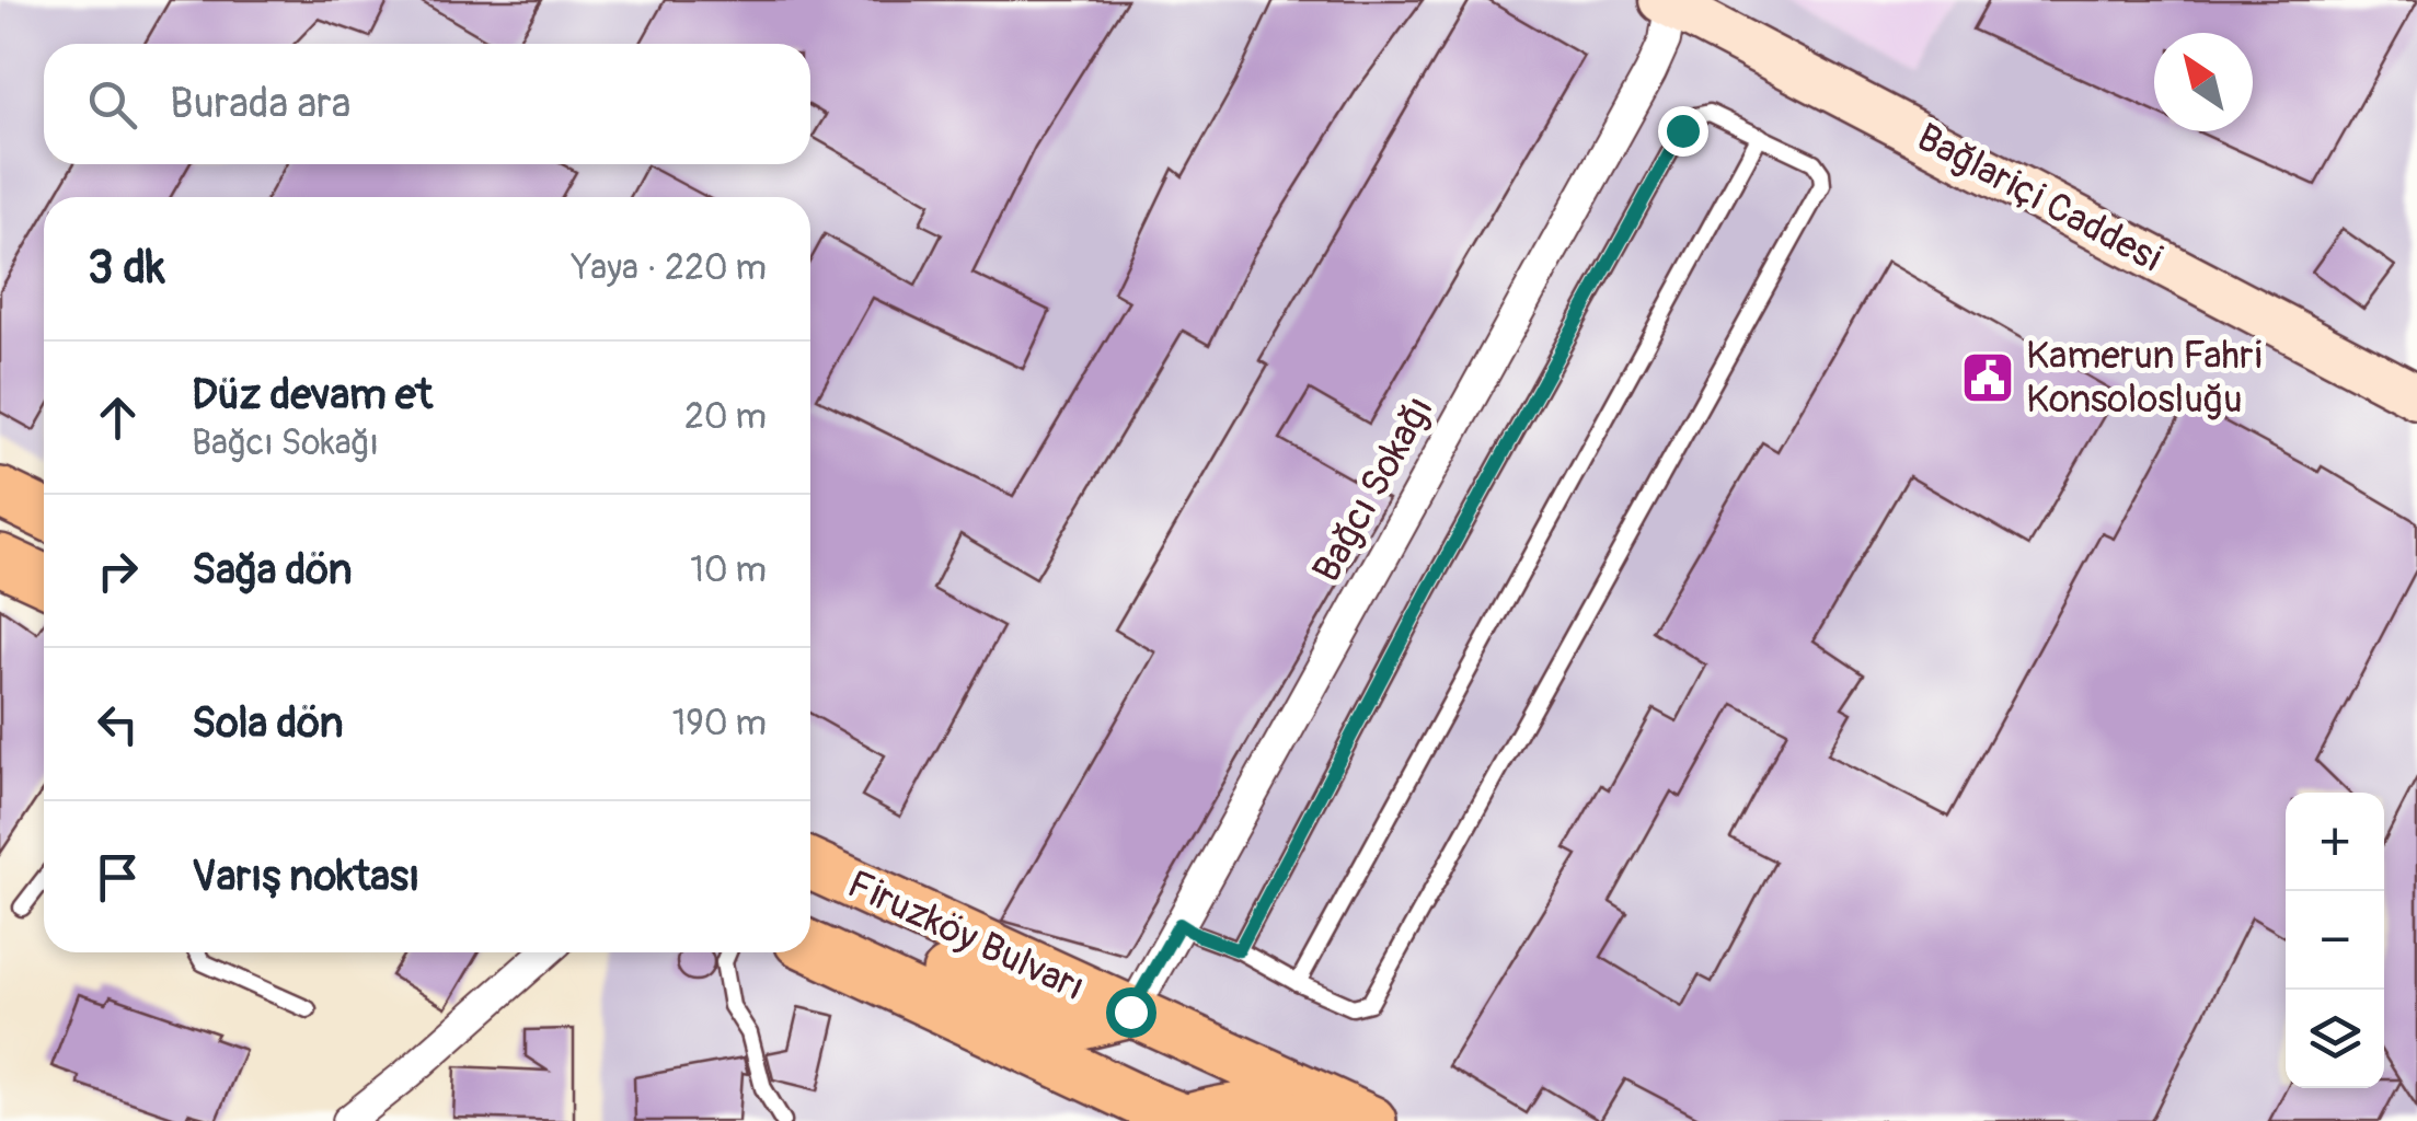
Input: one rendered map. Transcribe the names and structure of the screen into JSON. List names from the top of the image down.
{
  "streets": {
    "main road": ["Bağlariçi Caddesi", "Firuzköy Bulvarı"],
    "street": ["Bağcı Sokağı"]
  },
  "crossings": [
    ["Bağlariçi Caddesi", "Bağcı Sokağı"],
    ["Bağcı Sokağı", "Firuzköy Bulvarı"]
  ],
  "places": {
    "public building": ["Kamerun Fahri Konsolosluğu"]
  },
  "north": "top left",
  "page": {
    "search": "Burada ara",
    "heading": ["3 dk", "Yaya · 220 m"],
    "list": [
      ["Düz devam et", "Bağcı Sokağı", "20 m"],
      ["Sağa dön", "10 m"],
      ["Sola dön", "190 m"],
      "Varış noktası"
    ],
    "map_buttons": ["+", "−"]
  }
}
